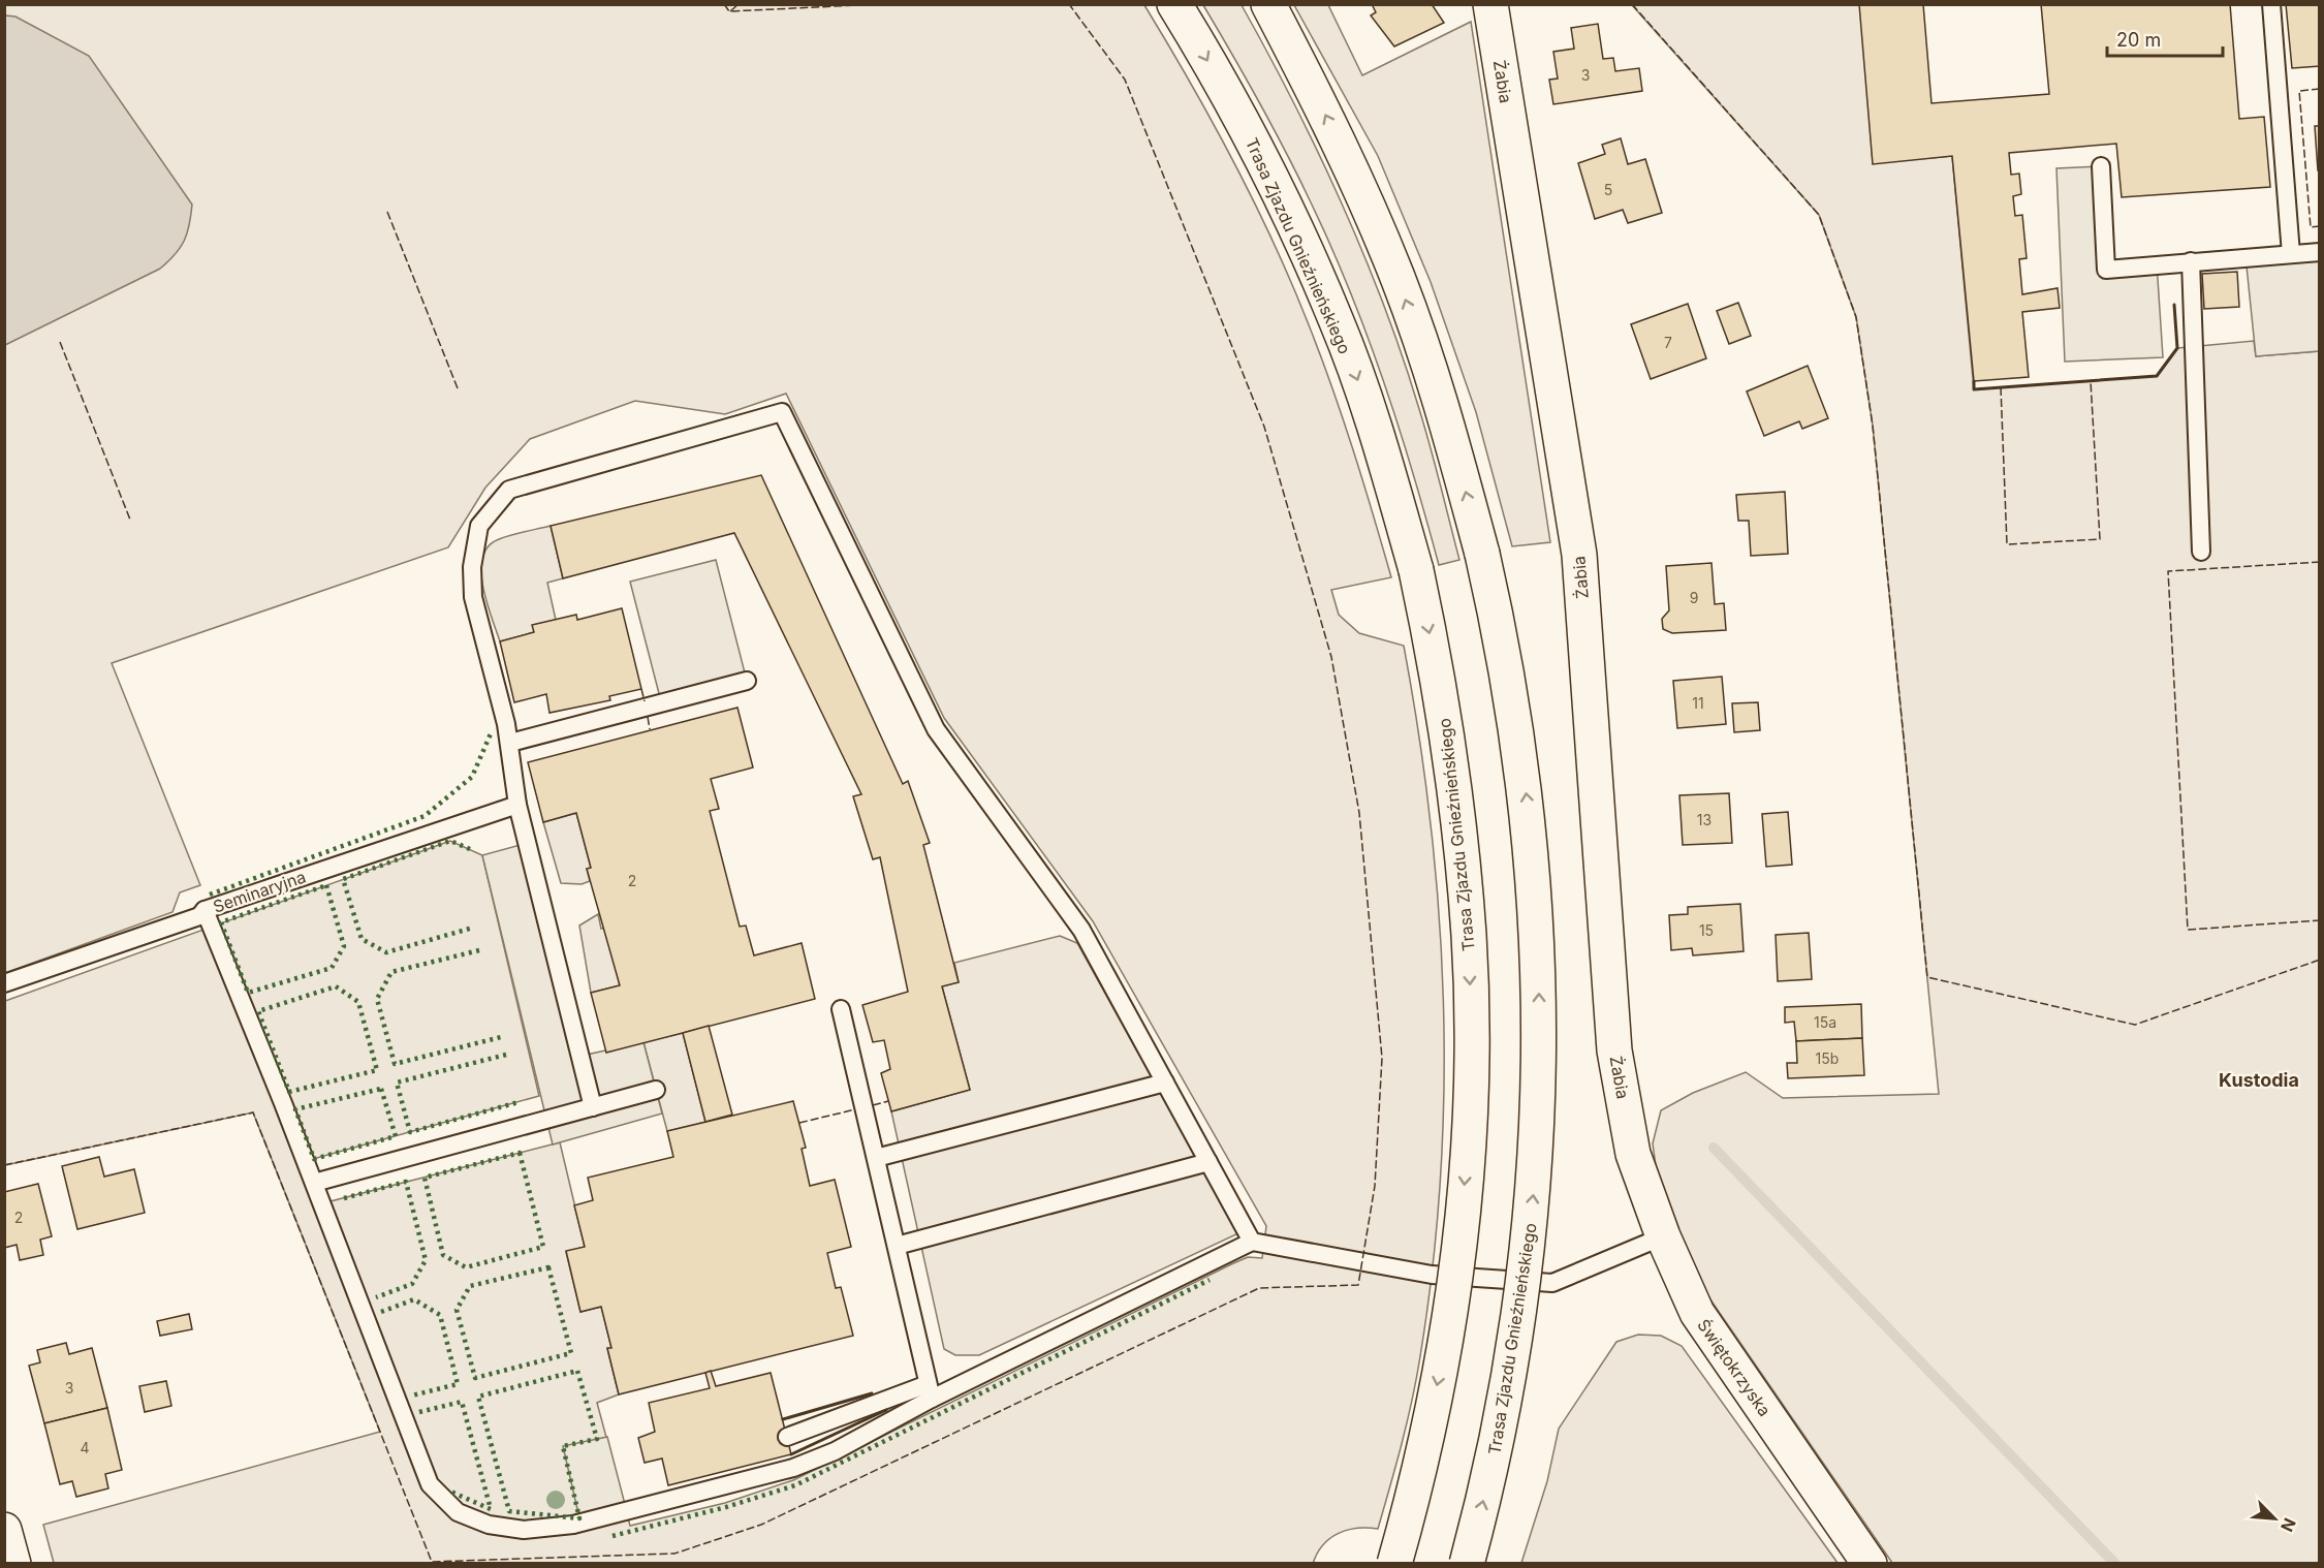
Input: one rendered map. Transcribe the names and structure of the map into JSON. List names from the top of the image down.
{
  "streets": {
    "main road": ["Żabia", "Trasa Zjazdu Gnieźnieńskiego", "Świętokrzyska"],
    "lane": ["Seminaryjna"]
  },
  "crossings": [
    ["Żabia", "Świętokrzyska"]
  ],
  "districts": ["Kustodia"],
  "house_numbers": [
    "3",
    "5",
    "7",
    "9",
    "11",
    "13",
    "2",
    "15",
    "15a",
    "15b",
    "2",
    "3",
    "4"
  ],
  "scale_bar": "20 m",
  "north": "bottom right"
}
